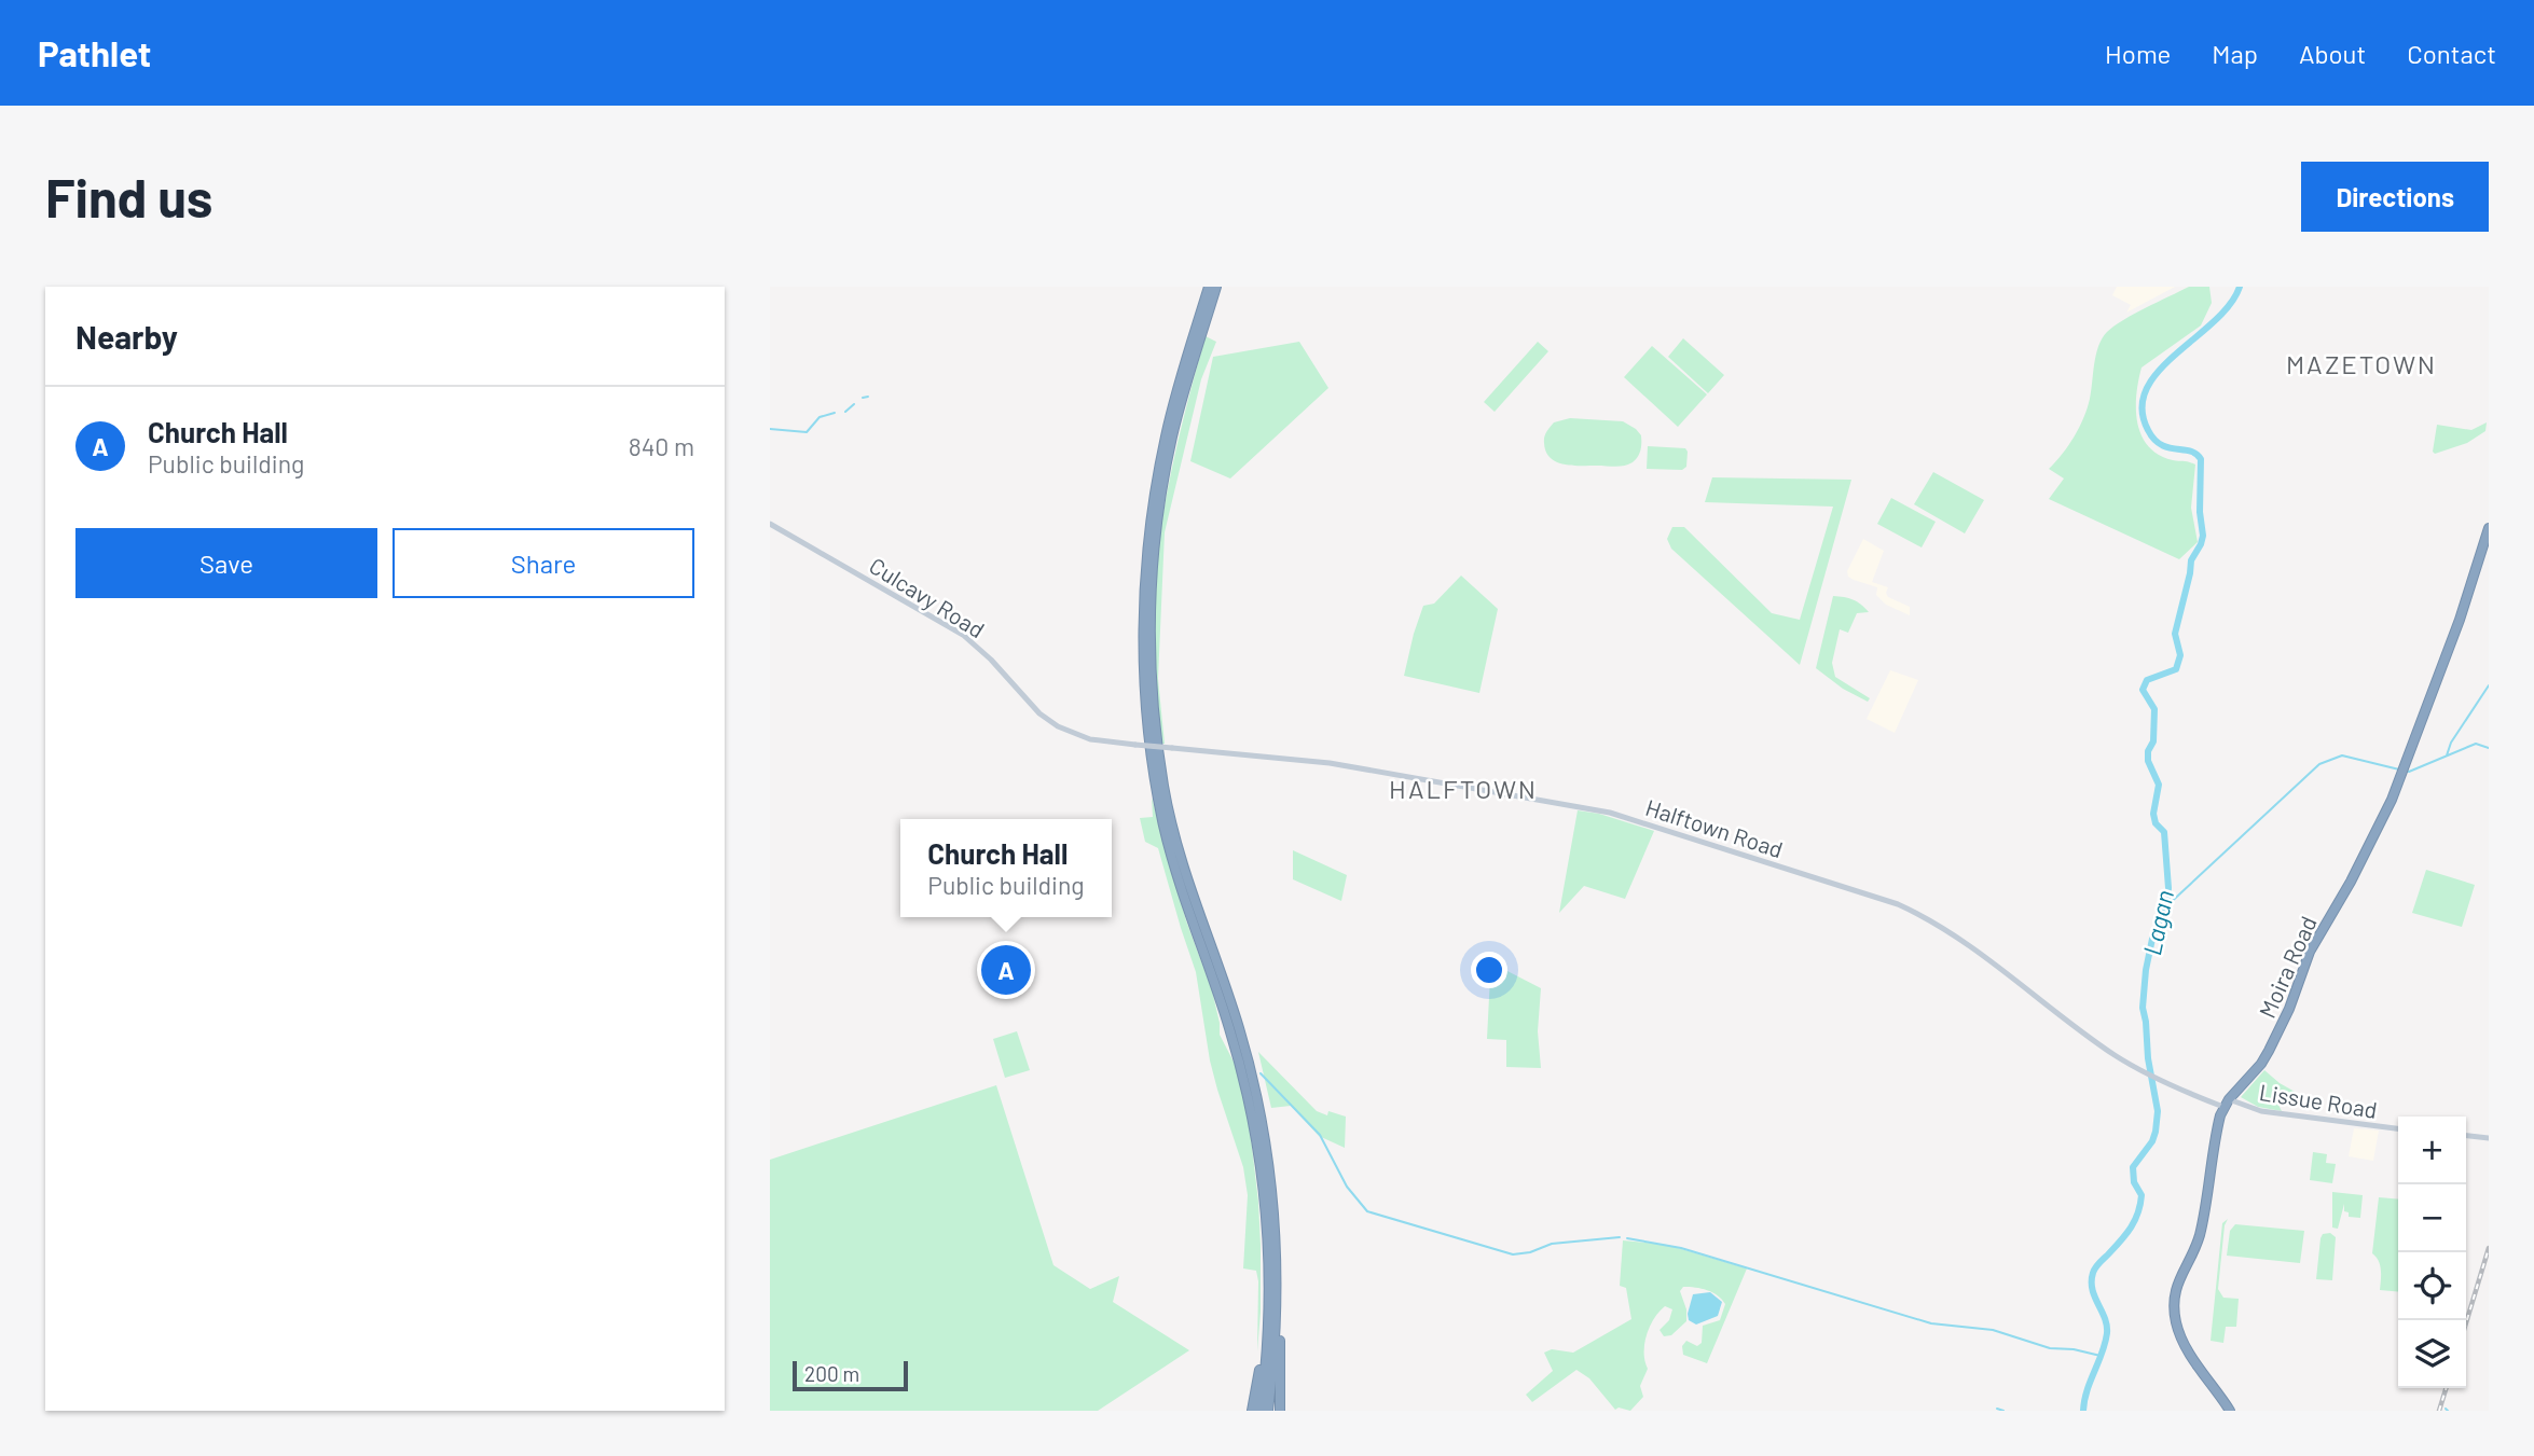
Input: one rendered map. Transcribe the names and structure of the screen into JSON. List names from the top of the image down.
{
  "streets": {
    "highway": ["Moira Road"],
    "street": ["Culcavy Road", "Halftown Road", "Lissue Road"]
  },
  "crossings": [
    ["Culcavy Road", "Halftown Road"],
    ["Halftown Road", "Moira Road"],
    ["Halftown Road", "Lissue Road"],
    ["Moira Road", "Lissue Road"]
  ],
  "districts": ["MAZETOWN", "HALFTOWN"],
  "water": ["Lagan"],
  "scale_bar": "200 m",
  "page": {
    "header": "Pathlet",
    "nav": [
      "Home",
      "Map",
      "About",
      "Contact"
    ],
    "buttons": [
      "Directions",
      ["Save", "Share"]
    ],
    "title": "Find us",
    "heading": "Nearby",
    "list": [
      {
        "mark": "A",
        "name": "Church Hall",
        "note": "Public building",
        "value": "840 m"
      }
    ],
    "popup": ["Church Hall", "Public building"],
    "pins": "A",
    "map_buttons": ["+", "−"],
    "scale": "200 m"
  }
}
